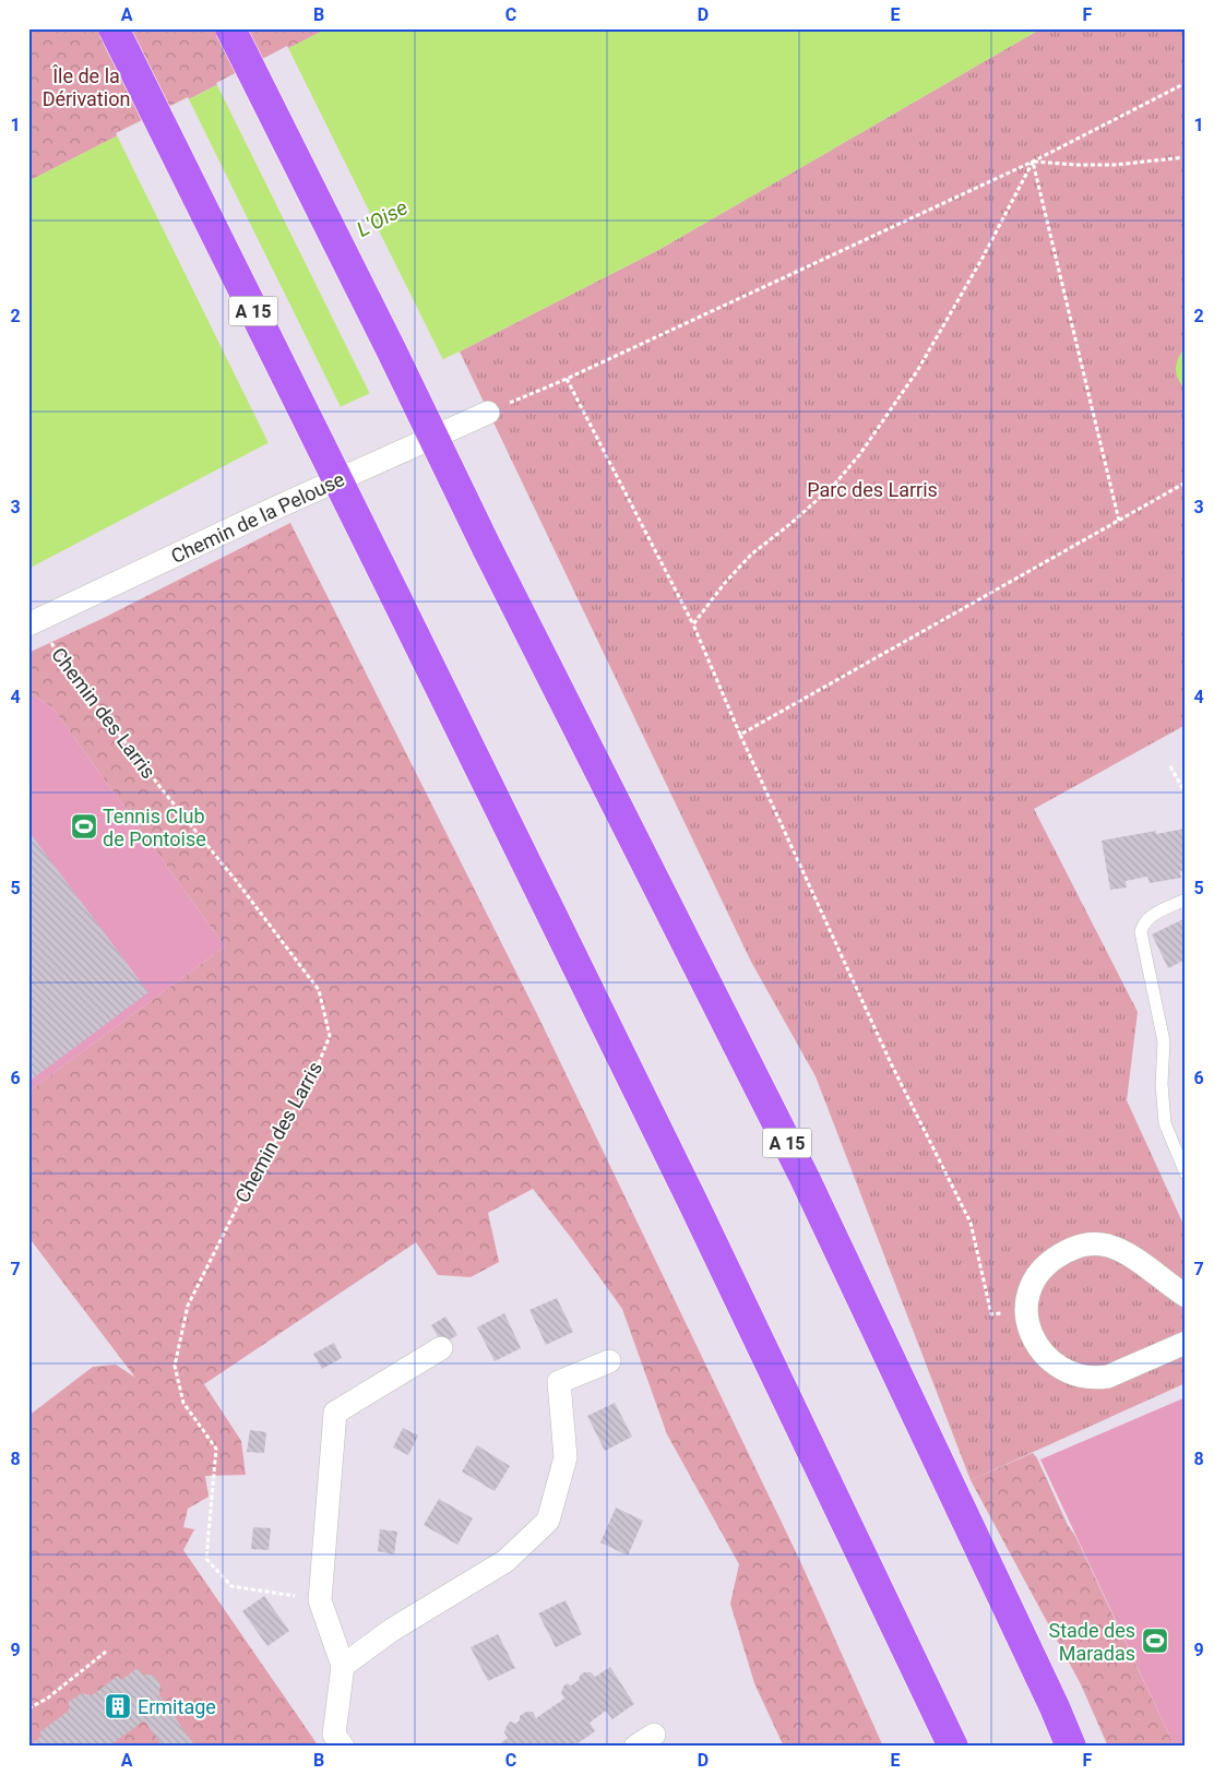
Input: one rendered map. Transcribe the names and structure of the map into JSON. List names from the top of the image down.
{
  "streets": {
    "highway": ["A 15"],
    "street": ["Chemin de la Pelouse"],
    "path": ["Chemin des Larris"]
  },
  "crossings": [
    ["Chemin de la Pelouse", "Chemin des Larris"]
  ],
  "water": ["L'Oise"],
  "parks": ["Île de la Dérivation", "Parc des Larris"],
  "places": {
    "sports": ["Tennis Club de Pontoise", "Stade des Maradas"],
    "building": ["Ermitage"]
  },
  "grid": {
    "columns": [
      "A",
      "B",
      "C",
      "D",
      "E",
      "F"
    ],
    "rows": [
      "1",
      "2",
      "3",
      "4",
      "5",
      "6",
      "7",
      "8",
      "9"
    ]
  }
}
